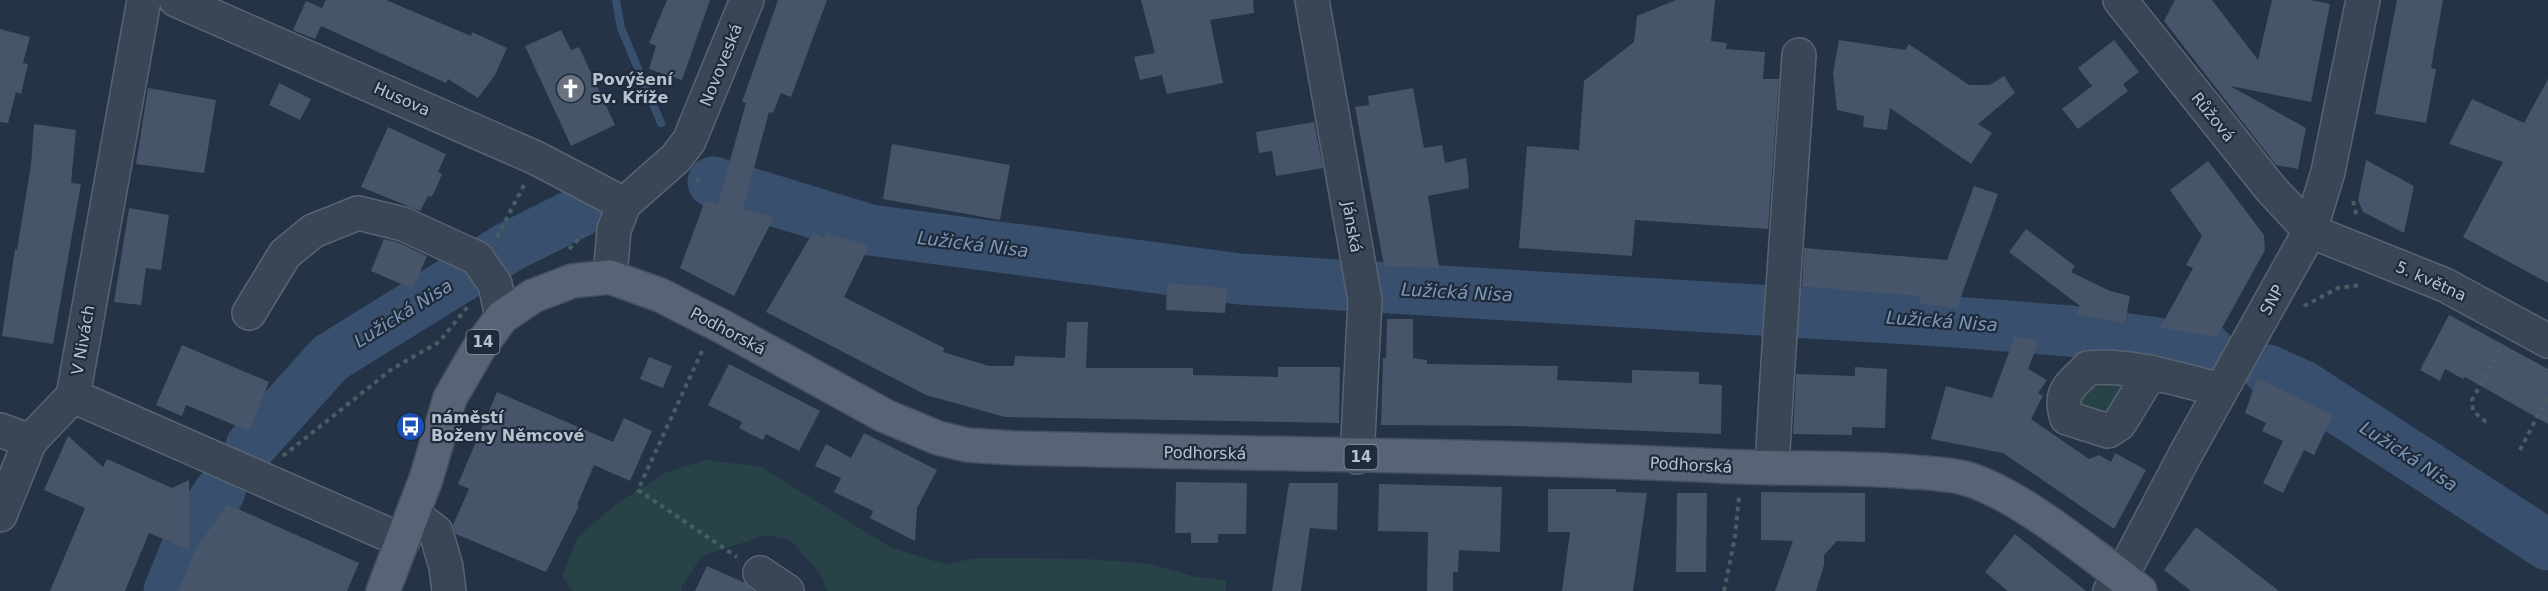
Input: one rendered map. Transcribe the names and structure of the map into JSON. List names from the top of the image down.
{
  "streets": {
    "main road": ["Podhorská", "14"],
    "street": [
      "Novoveská",
      "Husova",
      "Růžová",
      "Jánská",
      "5. května",
      "SNP",
      "V Nivách"
    ]
  },
  "crossings": [
    ["Novoveská", "Husova"],
    ["Růžová", "5. května"],
    ["Růžová", "SNP"],
    ["Jánská", "Podhorská"],
    ["5. května", "SNP"],
    ["SNP", "Podhorská"],
    ["Podhorská", "V Nivách"]
  ],
  "water": ["Lužická Nisa"],
  "places": {
    "church": ["Povýšení sv. Kříže"],
    "bus stop": ["náměstí Boženy Němcové"]
  }
}
